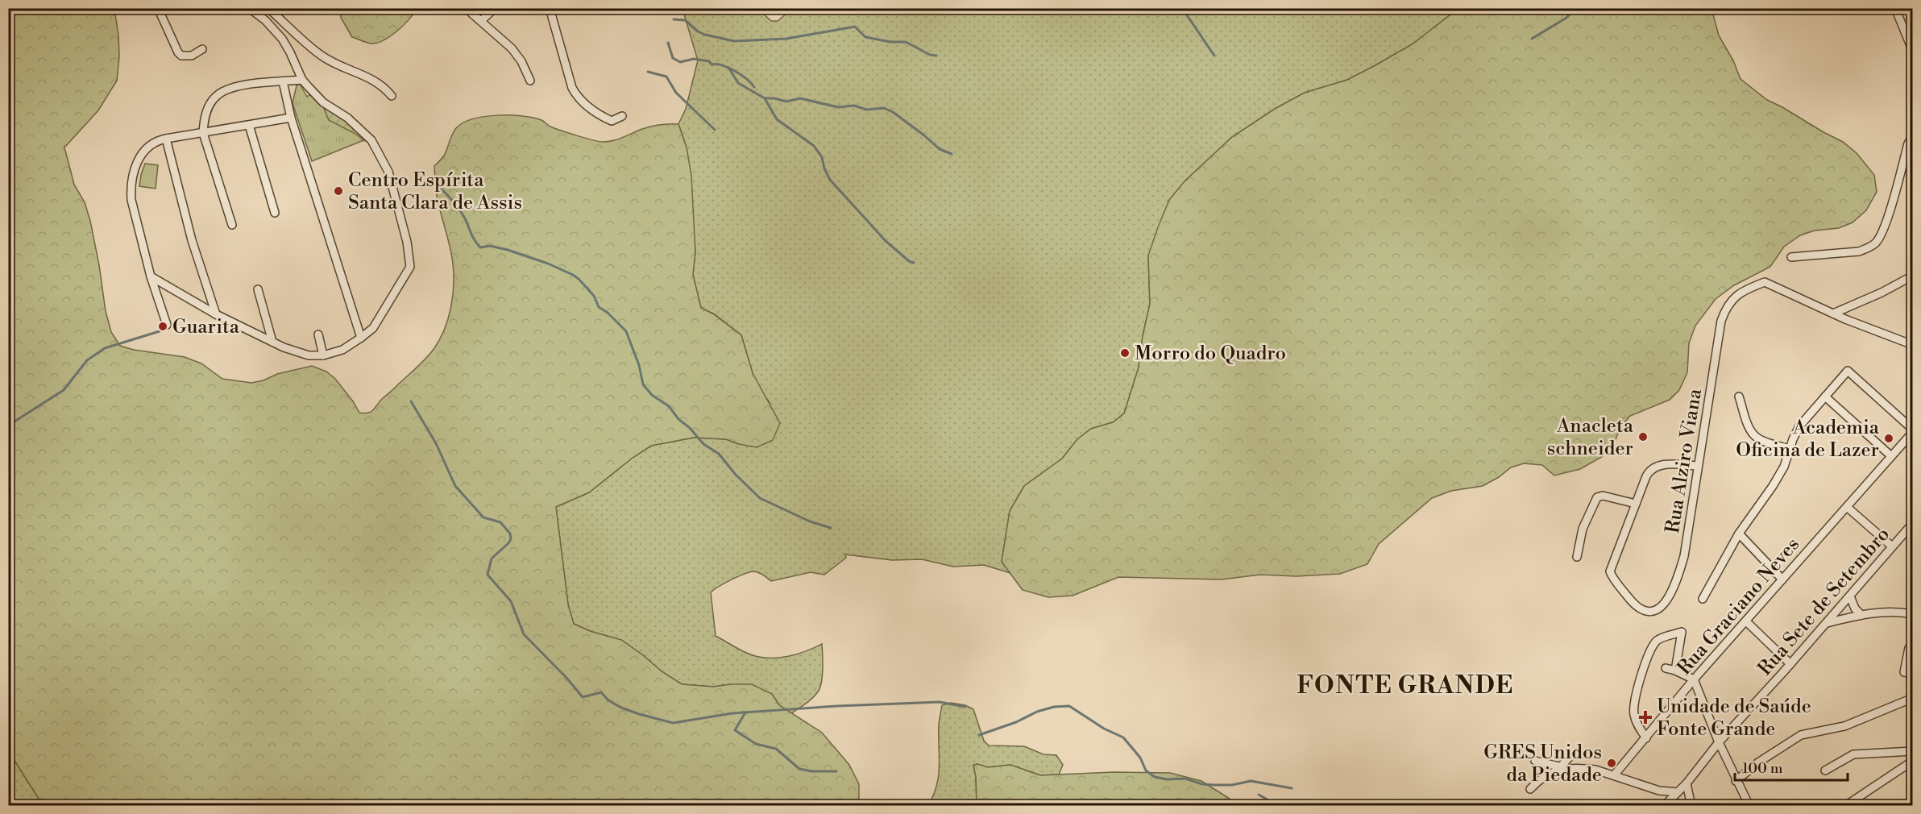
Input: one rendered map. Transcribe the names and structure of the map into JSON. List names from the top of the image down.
{
  "streets": {
    "street": ["Rua Alziro Viana", "Rua Sete de Setembro", "Rua Graciano Neves"]
  },
  "districts": ["FONTE GRANDE"],
  "places": {
    "other": [
      "Centro Espírita Santa Clara de Assis",
      "Guarita",
      "Morro do Quadro",
      "Anacleta schneider",
      "Academia Oficina de Lazer",
      "GRES Unidos da Piedade"
    ],
    "health": ["Unidade de Saúde Fonte Grande"]
  },
  "scale_bar": "100 m"
}
